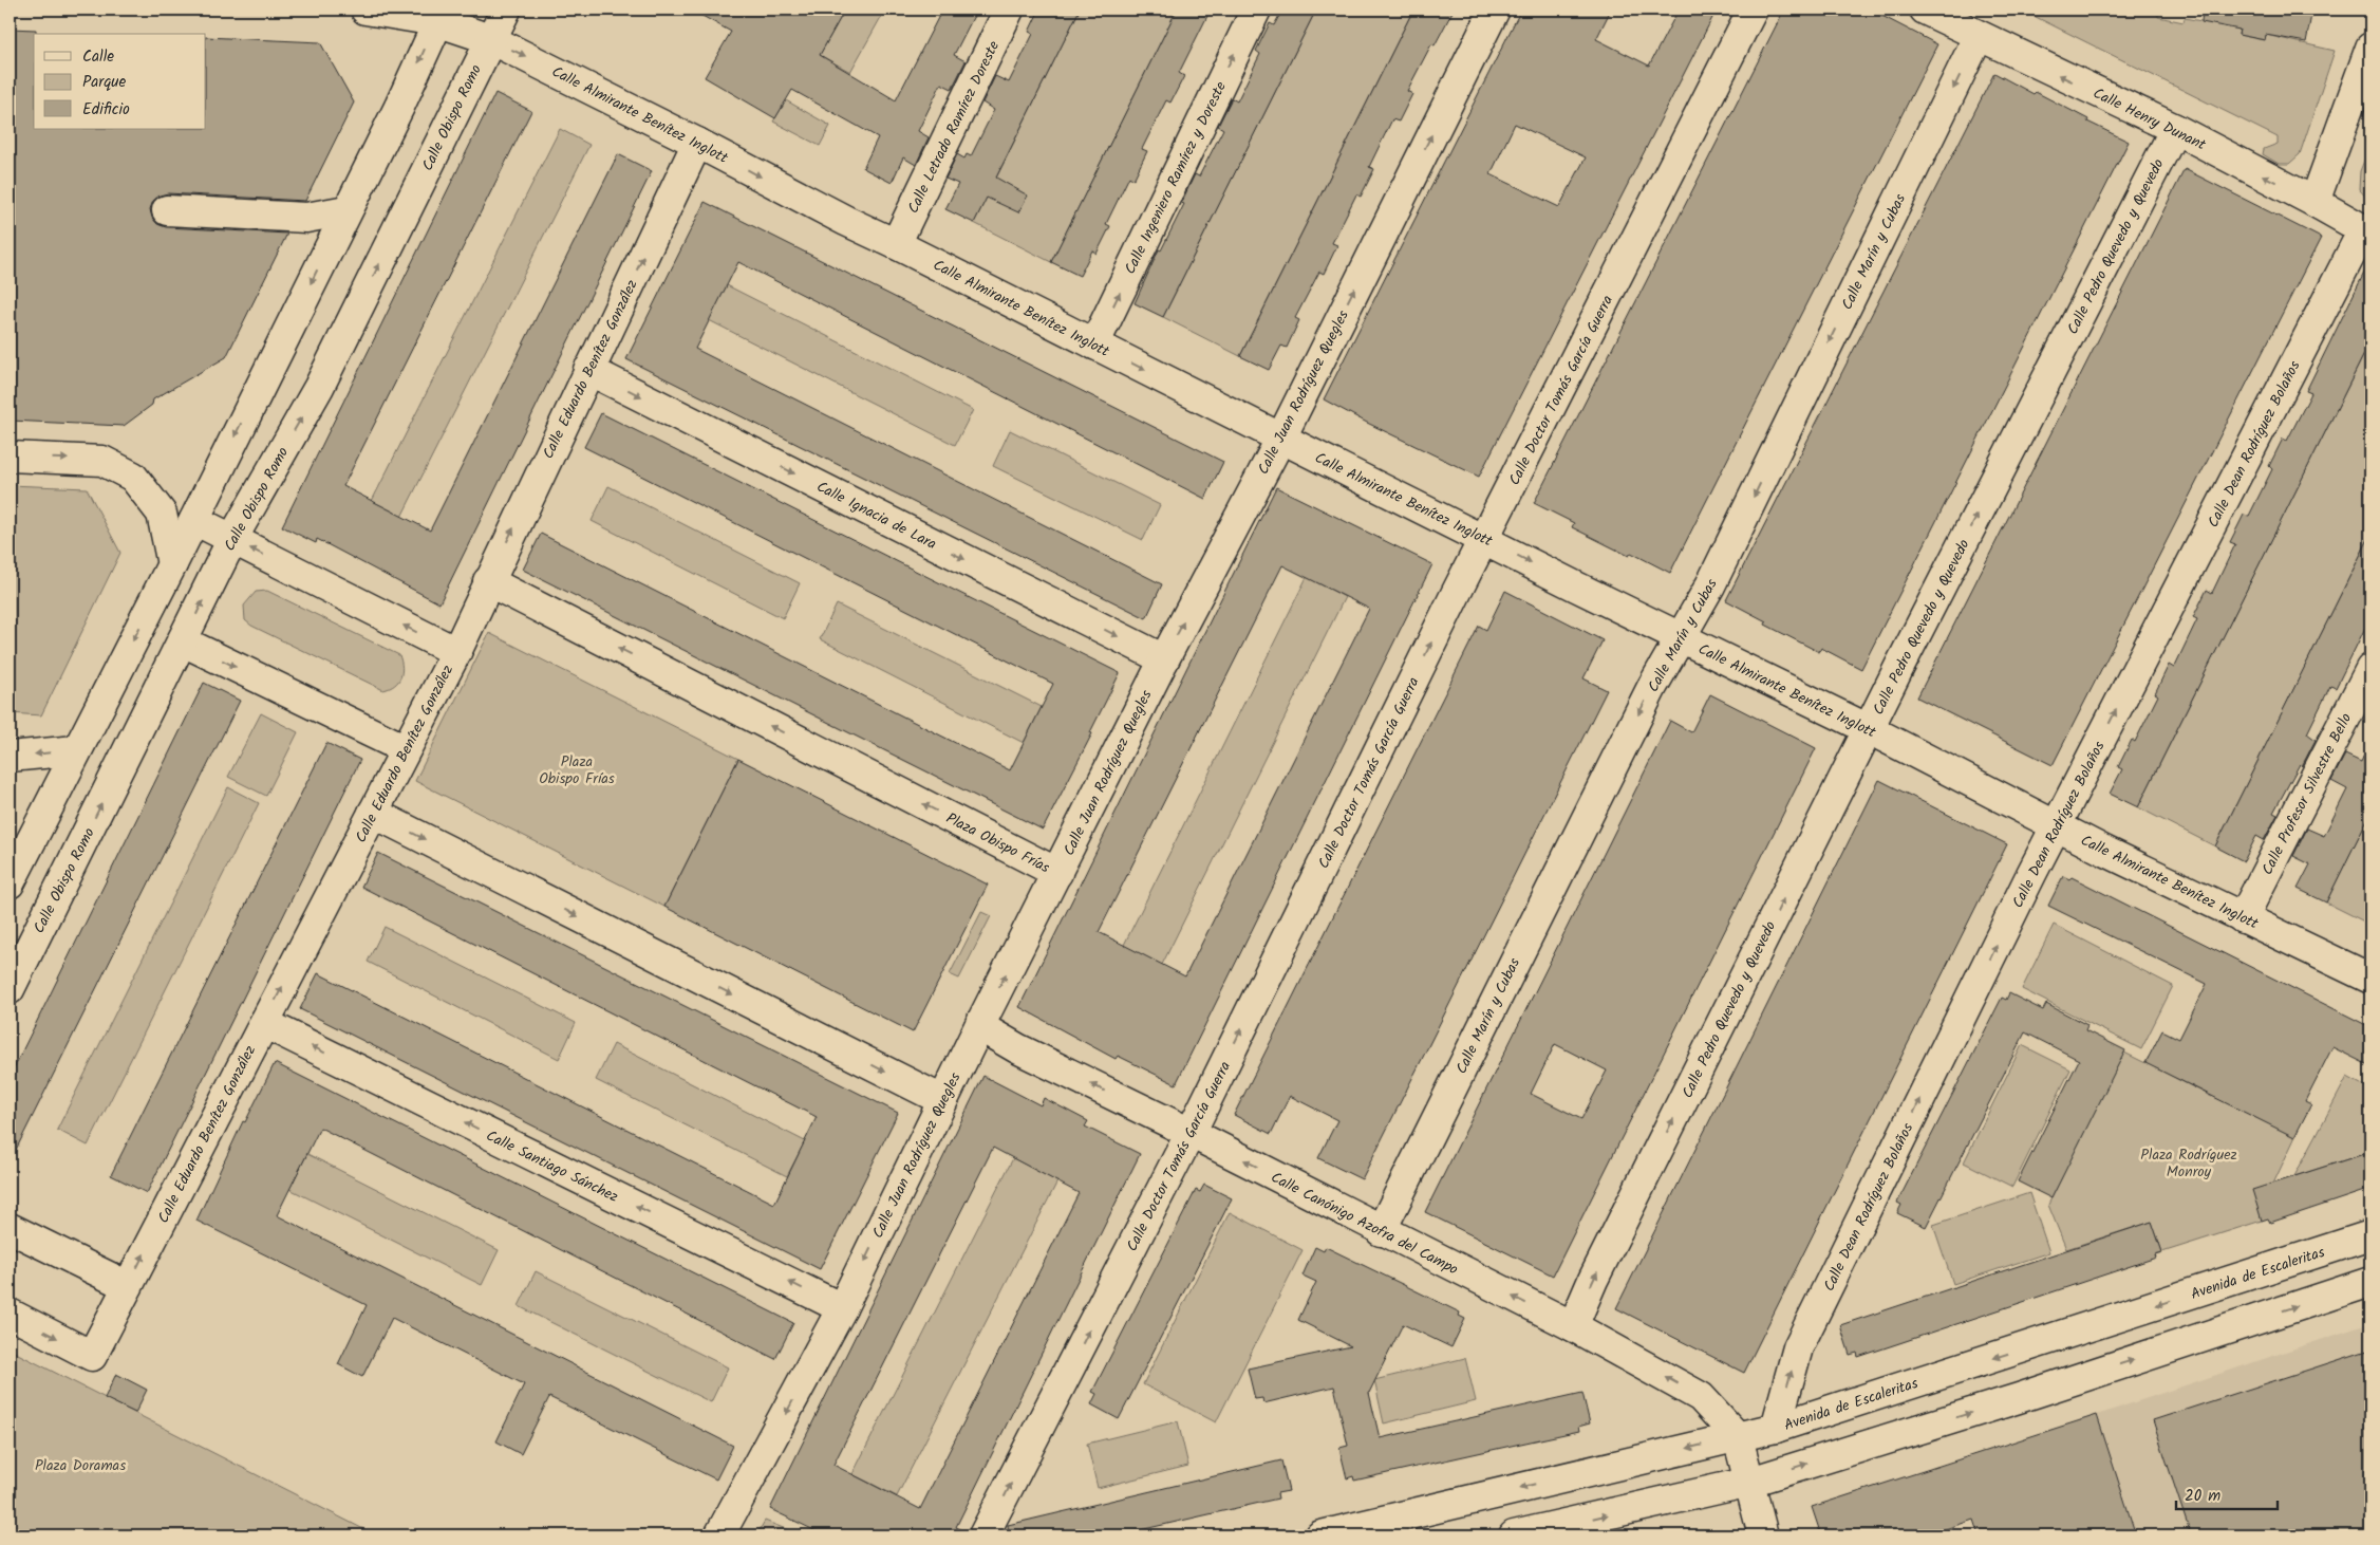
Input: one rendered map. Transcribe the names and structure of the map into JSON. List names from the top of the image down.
{
  "streets": {
    "street": [
      "Calle Almirante Benítez Inglott",
      "Calle Obispo Romo",
      "Calle Henry Dunant",
      "Calle Letrado Ramírez Doreste",
      "Calle Ingeniero Ramírez y Doreste",
      "Calle Pedro Quevedo y Quevedo",
      "Calle Marín y Cubas",
      "Calle Eduardo Benítez González",
      "Calle Doctor Tomás García Guerra",
      "Calle Juan Rodríguez Quegles",
      "Calle Dean Rodríguez Bolaños",
      "Calle Ignacia de Lara",
      "Calle Profesor Silvestre Bello",
      "Plaza Obispo Frías",
      "Calle Santiago Sánchez",
      "Calle Canónigo Azofra del Campo",
      "Avenida de Escaleritas"
    ]
  },
  "crossings": [
    ["Calle Almirante Benítez Inglott", "Calle Obispo Romo"],
    ["Calle Almirante Benítez Inglott", "Calle Letrado Ramírez Doreste"],
    ["Calle Almirante Benítez Inglott", "Calle Ingeniero Ramírez y Doreste"],
    ["Calle Almirante Benítez Inglott", "Calle Pedro Quevedo y Quevedo"],
    ["Calle Almirante Benítez Inglott", "Calle Marín y Cubas"],
    ["Calle Almirante Benítez Inglott", "Calle Eduardo Benítez González"],
    ["Calle Almirante Benítez Inglott", "Calle Doctor Tomás García Guerra"],
    ["Calle Almirante Benítez Inglott", "Calle Juan Rodríguez Quegles"],
    ["Calle Almirante Benítez Inglott", "Calle Dean Rodríguez Bolaños"],
    ["Calle Almirante Benítez Inglott", "Calle Profesor Silvestre Bello"],
    ["Calle Henry Dunant", "Calle Pedro Quevedo y Quevedo"],
    ["Calle Henry Dunant", "Calle Marín y Cubas"],
    ["Calle Henry Dunant", "Calle Dean Rodríguez Bolaños"],
    ["Calle Pedro Quevedo y Quevedo", "Calle Canónigo Azofra del Campo"],
    ["Calle Marín y Cubas", "Calle Canónigo Azofra del Campo"],
    ["Calle Eduardo Benítez González", "Calle Ignacia de Lara"],
    ["Calle Eduardo Benítez González", "Plaza Obispo Frías"],
    ["Calle Eduardo Benítez González", "Calle Santiago Sánchez"],
    ["Calle Doctor Tomás García Guerra", "Calle Canónigo Azofra del Campo"],
    ["Calle Juan Rodríguez Quegles", "Calle Ignacia de Lara"],
    ["Calle Juan Rodríguez Quegles", "Plaza Obispo Frías"],
    ["Calle Juan Rodríguez Quegles", "Calle Santiago Sánchez"],
    ["Calle Juan Rodríguez Quegles", "Calle Canónigo Azofra del Campo"],
    ["Calle Dean Rodríguez Bolaños", "Avenida de Escaleritas"],
    ["Calle Canónigo Azofra del Campo", "Avenida de Escaleritas"]
  ],
  "one_way": [
    "Calle Almirante Benítez Inglott",
    "Calle Henry Dunant",
    "Calle Ingeniero Ramírez y Doreste",
    "Calle Pedro Quevedo y Quevedo",
    "Calle Marín y Cubas",
    "Calle Eduardo Benítez González",
    "Calle Doctor Tomás García Guerra",
    "Calle Dean Rodríguez Bolaños",
    "Calle Ignacia de Lara",
    "Calle Canónigo Azofra del Campo"
  ],
  "parks": ["Plaza Obispo Frías", "Plaza Rodríguez Monroy", "Plaza Doramas"],
  "legend": ["Calle", "Parque", "Edificio"],
  "scale_bar": "20 m"
}
